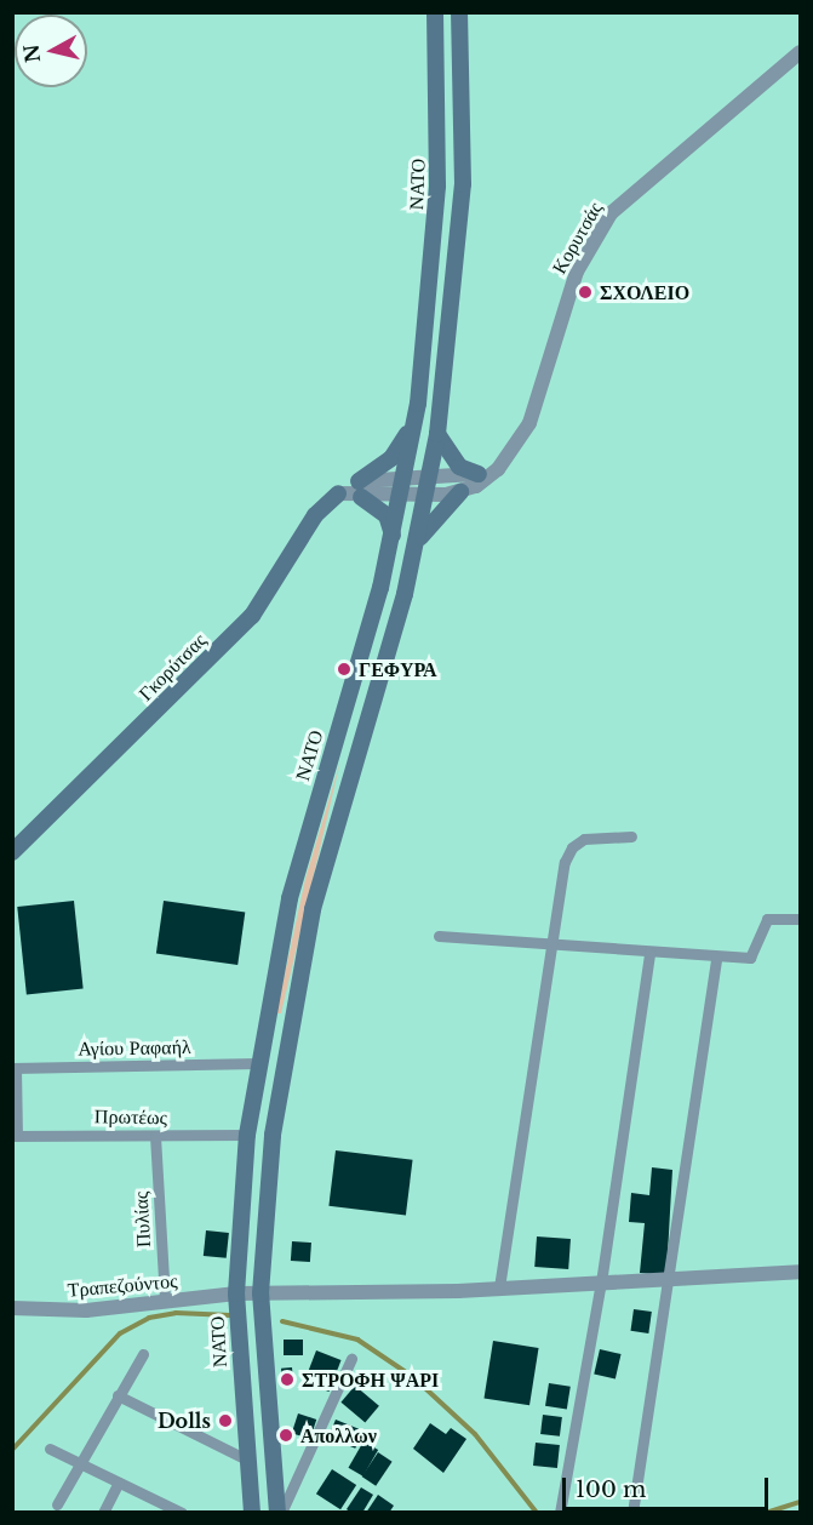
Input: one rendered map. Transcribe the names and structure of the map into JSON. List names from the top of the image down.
{
  "streets": {
    "main road": ["ΝΑΤΟ", "Γκορύτσας"],
    "street": [
      "Κορυτσάς",
      "Αγίου Ραφαήλ",
      "Πρωτέως",
      "Πυλίας",
      "Τραπεζούντος"
    ]
  },
  "crossings": [
    ["ΝΑΤΟ", "Αγίου Ραφαήλ"],
    ["ΝΑΤΟ", "Πρωτέως"],
    ["ΝΑΤΟ", "Τραπεζούντος"],
    ["Πρωτέως", "Πυλίας"],
    ["Πυλίας", "Τραπεζούντος"]
  ],
  "places": [
    "ΣΧΟΛΕΙΟ",
    "ΓΕΦΥΡΑ",
    "ΣΤΡΟΦΗ ΨΑΡΙ",
    "Dolls",
    "Απολλων"
  ],
  "scale_bar": "100 m",
  "north": "left"
}
